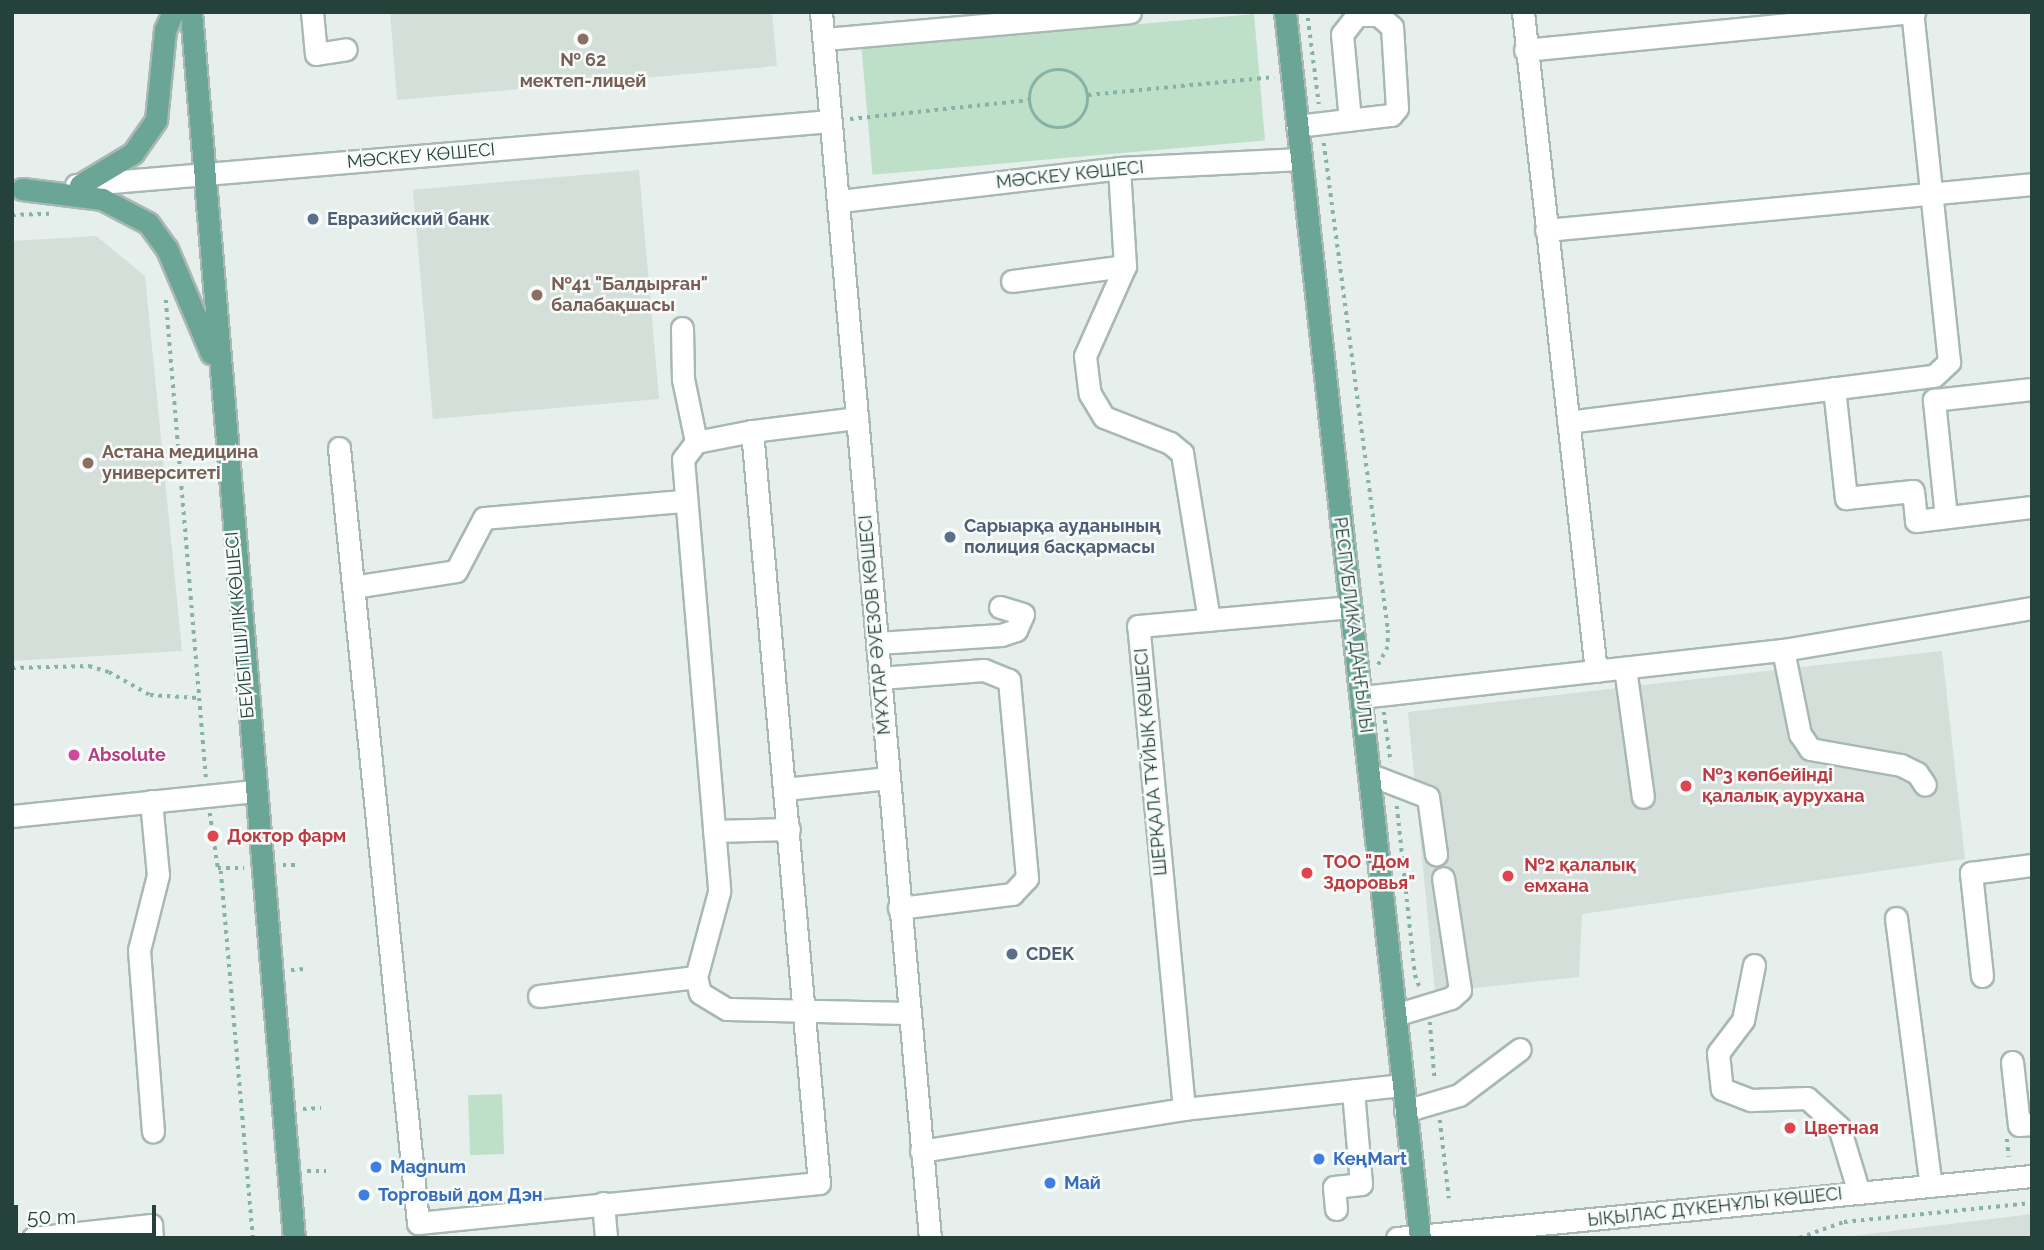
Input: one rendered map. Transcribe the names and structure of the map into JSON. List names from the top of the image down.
{
  "streets": {
    "main road": ["БЕЙБІТШІЛІК КӨШЕСІ", "РЕСПУБЛИКА ДАҢҒЫЛЫ"],
    "street": [
      "МӘСКЕУ КӨШЕСІ",
      "МҰХТАР ӘУЕЗОВ КӨШЕСІ",
      "ШЕРҚАЛА ТҰЙЫҚ КӨШЕСІ",
      "ЫҚЫЛАС ДҮКЕНҰЛЫ КӨШЕСІ"
    ]
  },
  "crossings": [
    ["МӘСКЕУ КӨШЕСІ", "БЕЙБІТШІЛІК КӨШЕСІ"],
    ["МӘСКЕУ КӨШЕСІ", "МҰХТАР ӘУЕЗОВ КӨШЕСІ"],
    ["МӘСКЕУ КӨШЕСІ", "РЕСПУБЛИКА ДАҢҒЫЛЫ"],
    ["РЕСПУБЛИКА ДАҢҒЫЛЫ", "ШЕРҚАЛА ТҰЙЫҚ КӨШЕСІ"],
    ["РЕСПУБЛИКА ДАҢҒЫЛЫ", "ЫҚЫЛАС ДҮКЕНҰЛЫ КӨШЕСІ"]
  ],
  "places": [
    "№ 62 мектеп-лицей",
    "Евразийский банк",
    "№41 \"Балдырған\" балабақшасы",
    "Астана медицина университеті",
    "Сарыарқа ауданының полиция басқармасы",
    "Absolute",
    "№3 көпбейінді қалалық аурухана",
    "Доктор фарм",
    "ТОО \"Дом Здоровья\"",
    "№2 қалалық емхана",
    "CDEK",
    "Цветная",
    "КеңMart",
    "Magnum",
    "Май",
    "Торговый дом Дэн"
  ],
  "scale_bar": "50 m"
}
